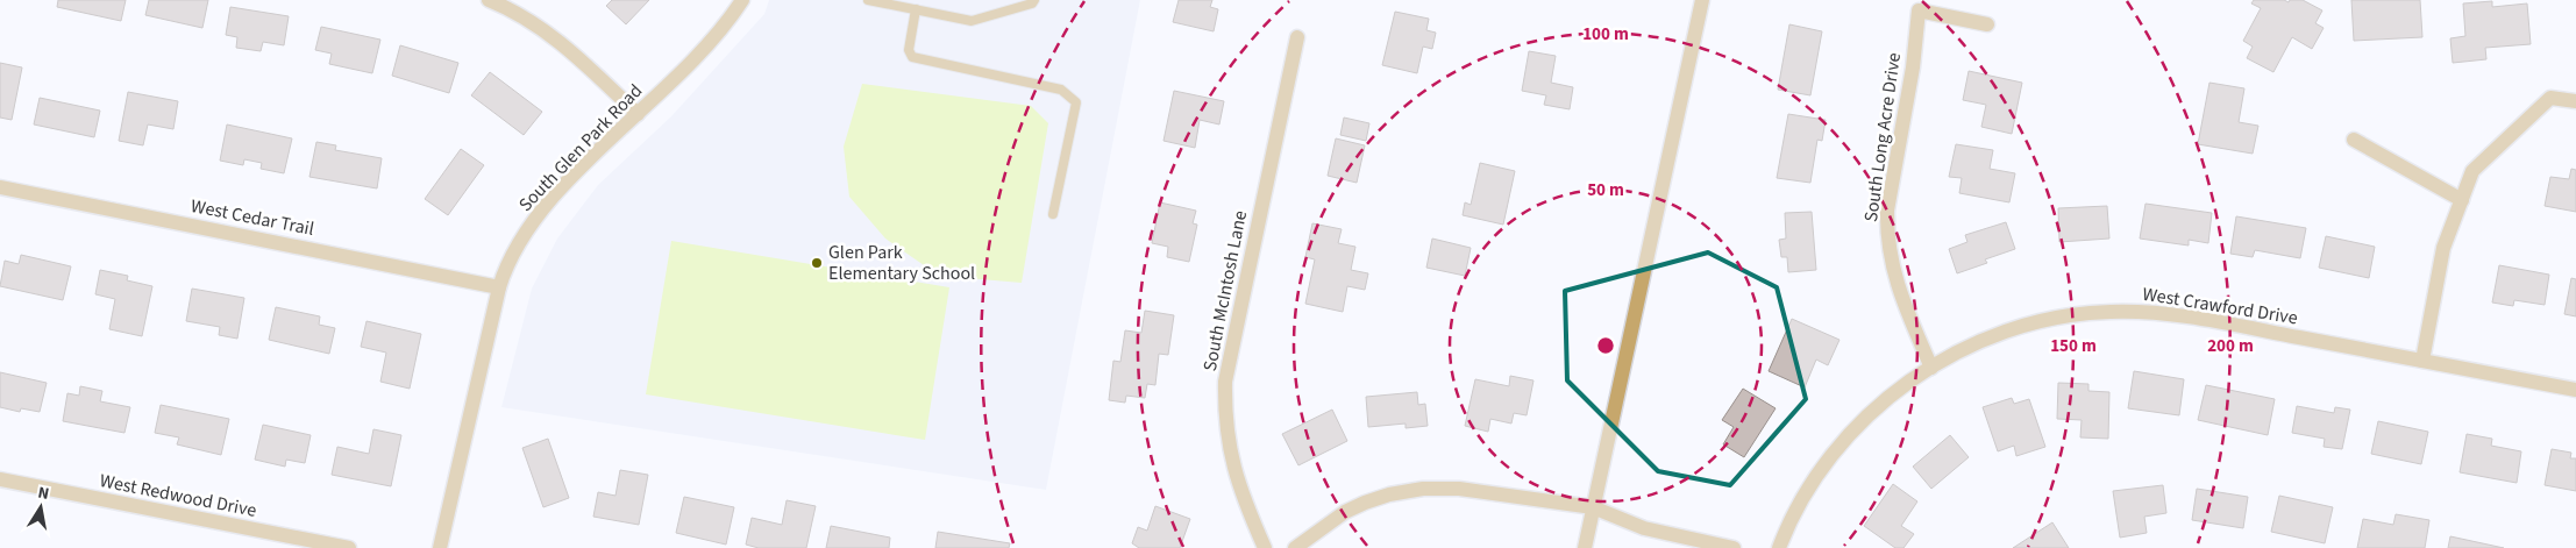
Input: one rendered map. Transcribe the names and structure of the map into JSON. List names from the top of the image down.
{
  "streets": {
    "street": [
      "South Long Acre Drive",
      "South Glen Park Road",
      "West Cedar Trail",
      "South McIntosh Lane",
      "West Crawford Drive",
      "West Redwood Drive"
    ]
  },
  "crossings": [
    ["South Long Acre Drive", "West Crawford Drive"],
    ["South Glen Park Road", "West Cedar Trail"]
  ],
  "places": ["Glen Park Elementary School"],
  "north": "top",
  "rings": [
    "100 m",
    "50 m",
    "150 m",
    "200 m"
  ]
}
